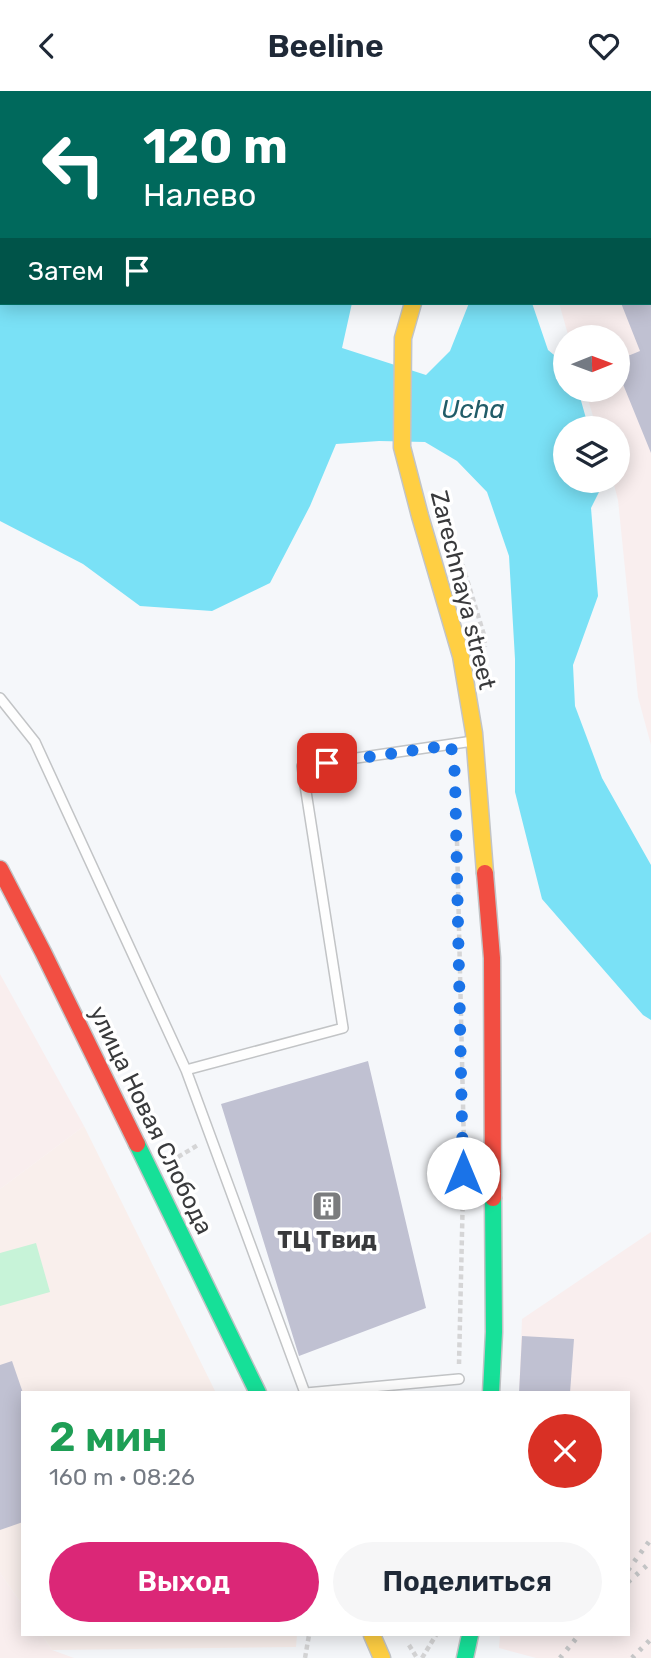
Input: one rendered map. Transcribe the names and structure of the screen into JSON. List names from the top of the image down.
{
  "streets": {
    "main road": ["Zarechnaya street", "улица Новая Слобода"]
  },
  "water": ["Ucha"],
  "places": {
    "building": ["ТЦ Твид"]
  },
  "north": "right",
  "page": {
    "header": "Beeline",
    "turn": ["120 m", "Налево"],
    "then": "Затем",
    "heading": ["2 мин", "160 m · 08:26"],
    "buttons": ["Выход", "Поделиться"]
  }
}
